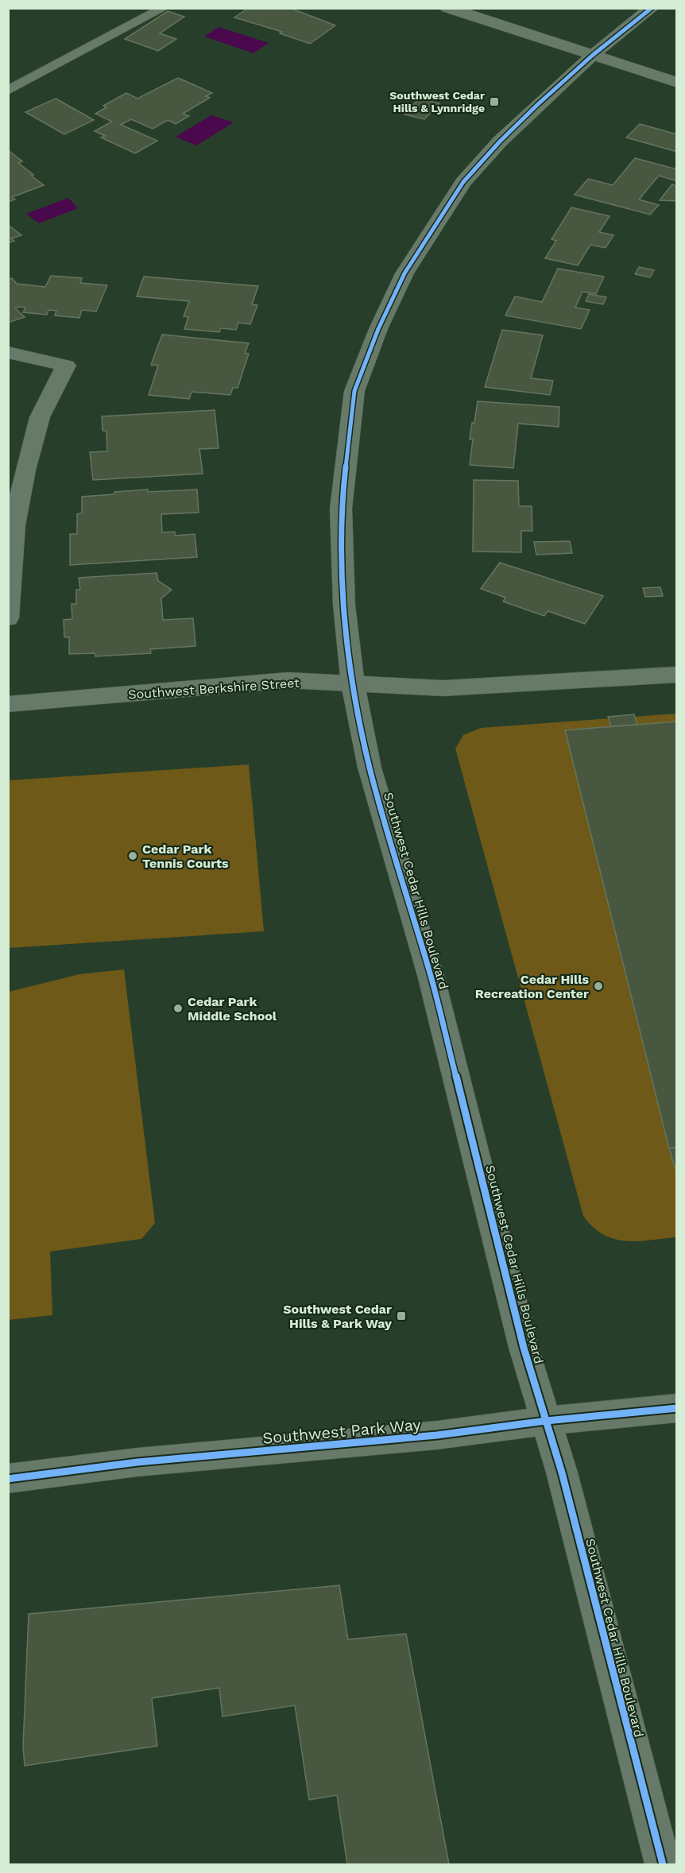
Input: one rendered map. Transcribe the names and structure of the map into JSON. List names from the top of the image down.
{
  "streets": {
    "main road": ["Southwest Berkshire Street", "Southwest Cedar Hills Boulevard", "Southwest Park Way"]
  },
  "crossings": [
    ["Southwest Berkshire Street", "Southwest Cedar Hills Boulevard"],
    ["Southwest Cedar Hills Boulevard", "Southwest Park Way"]
  ],
  "places": {
    "transit": ["Southwest Cedar Hills & Lynnridge", "Southwest Cedar Hills & Park Way"],
    "other": ["Cedar Park Tennis Courts", "Cedar Hills Recreation Center", "Cedar Park Middle School"]
  }
}
